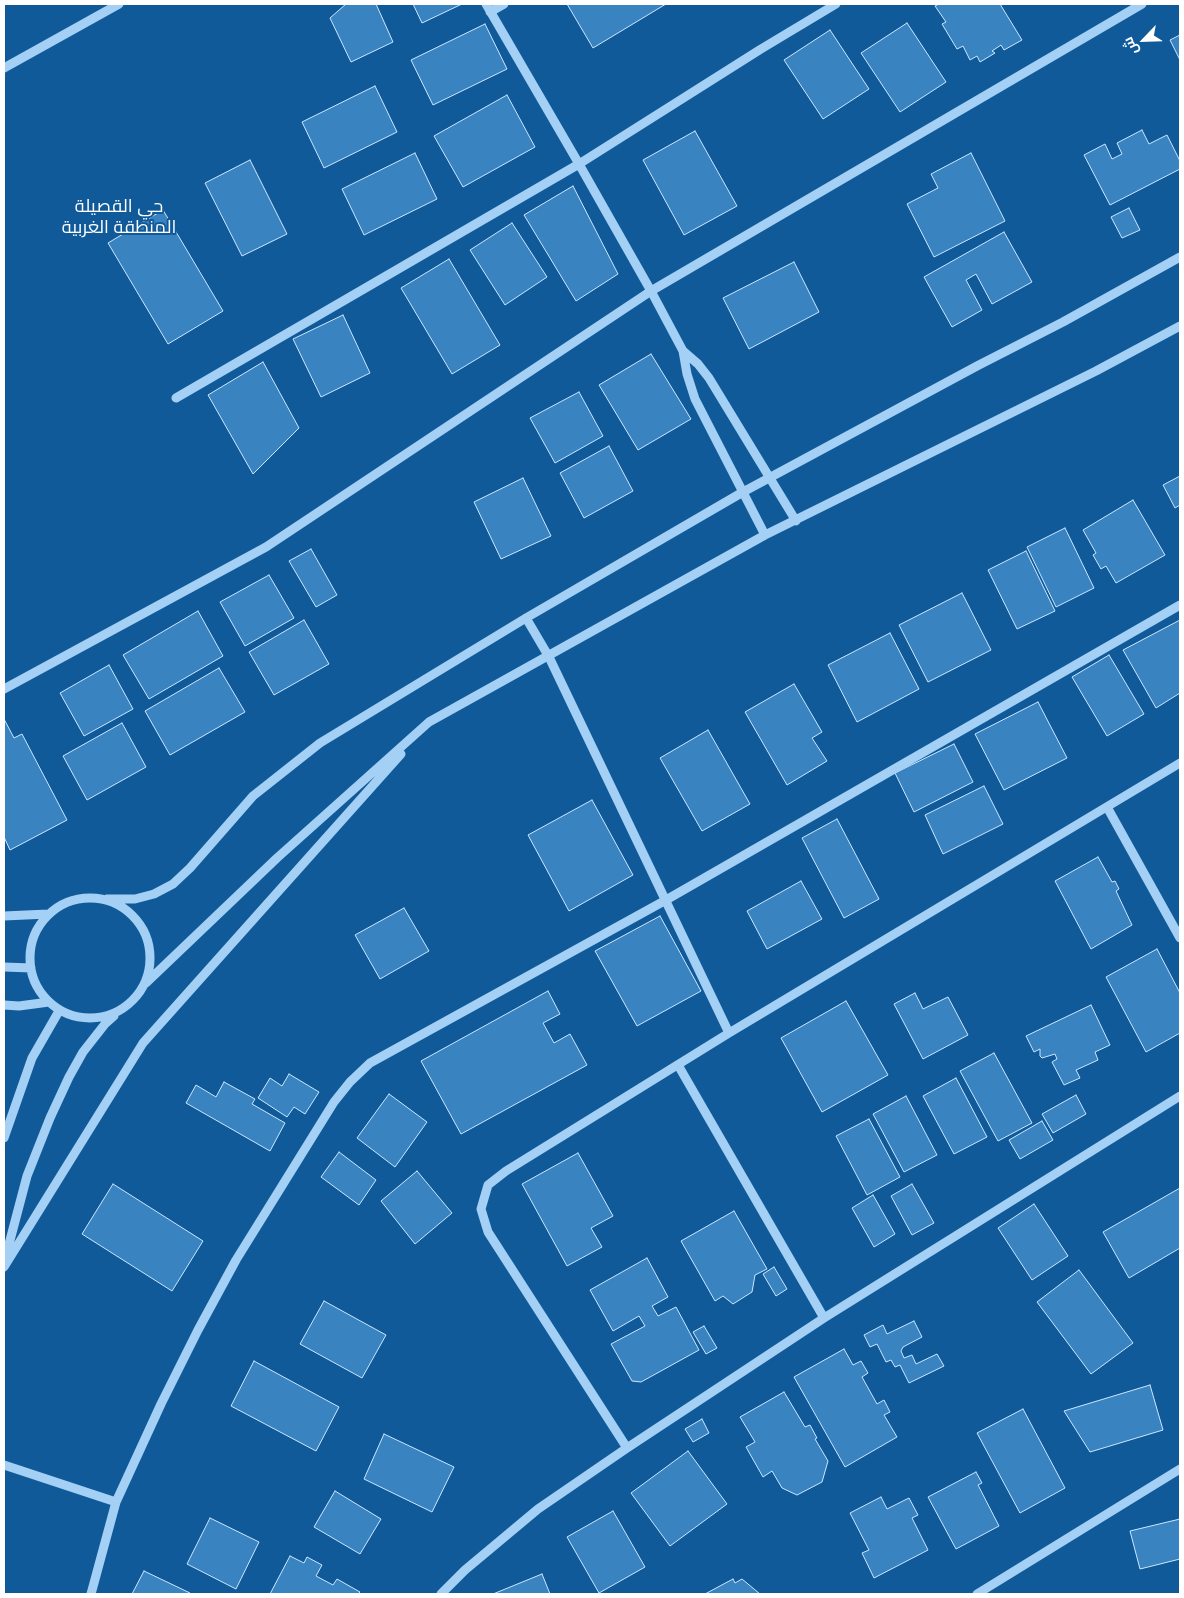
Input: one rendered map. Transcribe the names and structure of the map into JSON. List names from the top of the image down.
{
  "districts": ["حي القصيلة المنطقة الغربية"],
  "north": "bottom left"
}
